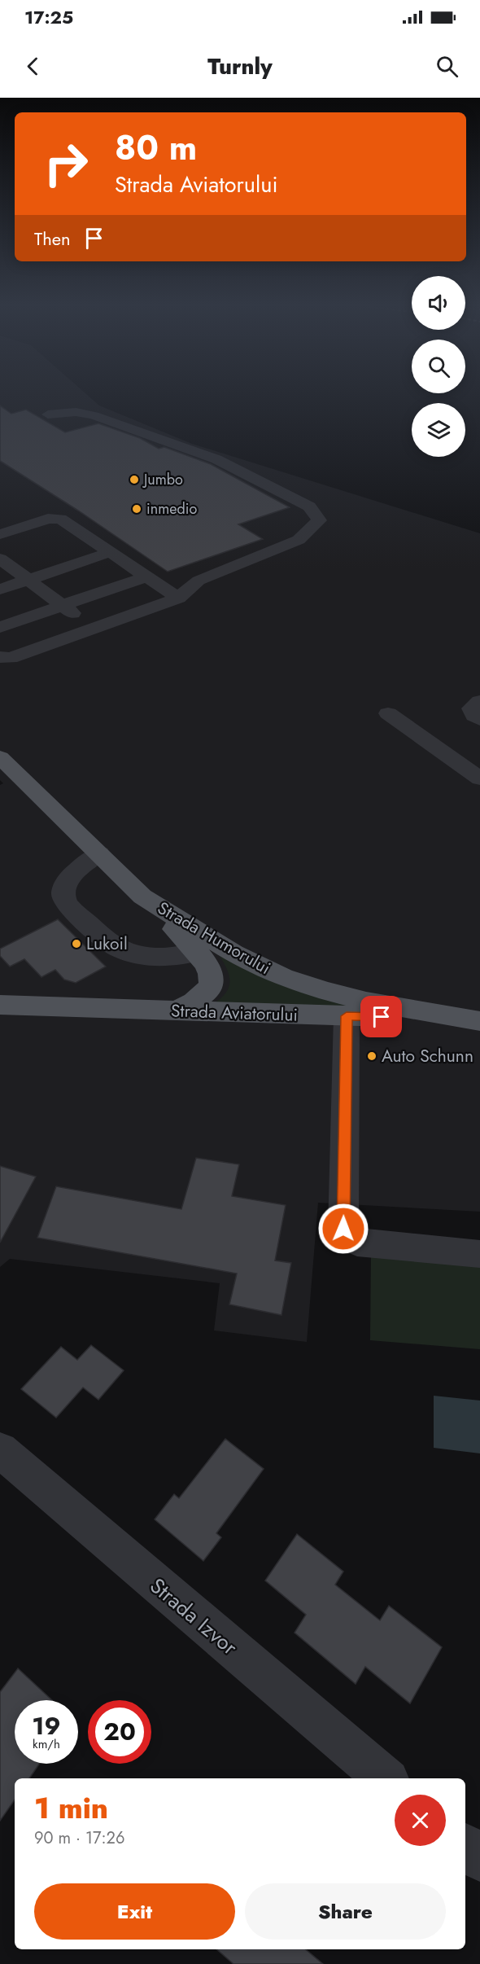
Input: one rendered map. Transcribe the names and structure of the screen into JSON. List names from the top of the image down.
{
  "streets": {
    "main road": ["Strada Humorului", "Strada Aviatorului"],
    "street": ["Strada Izvor"]
  },
  "crossings": [
    ["Strada Humorului", "Strada Aviatorului"]
  ],
  "places": [
    "Jumbo",
    "inmedio",
    "Lukoil",
    "Auto Schunn"
  ],
  "page": {
    "status": "17:25",
    "header": "Turnly",
    "turn": ["80 m", "Strada Aviatorului"],
    "then": "Then",
    "speed": "19 km/h",
    "limit": "20",
    "heading": ["1 min", "90 m · 17:26"],
    "buttons": ["Exit", "Share"]
  }
}
